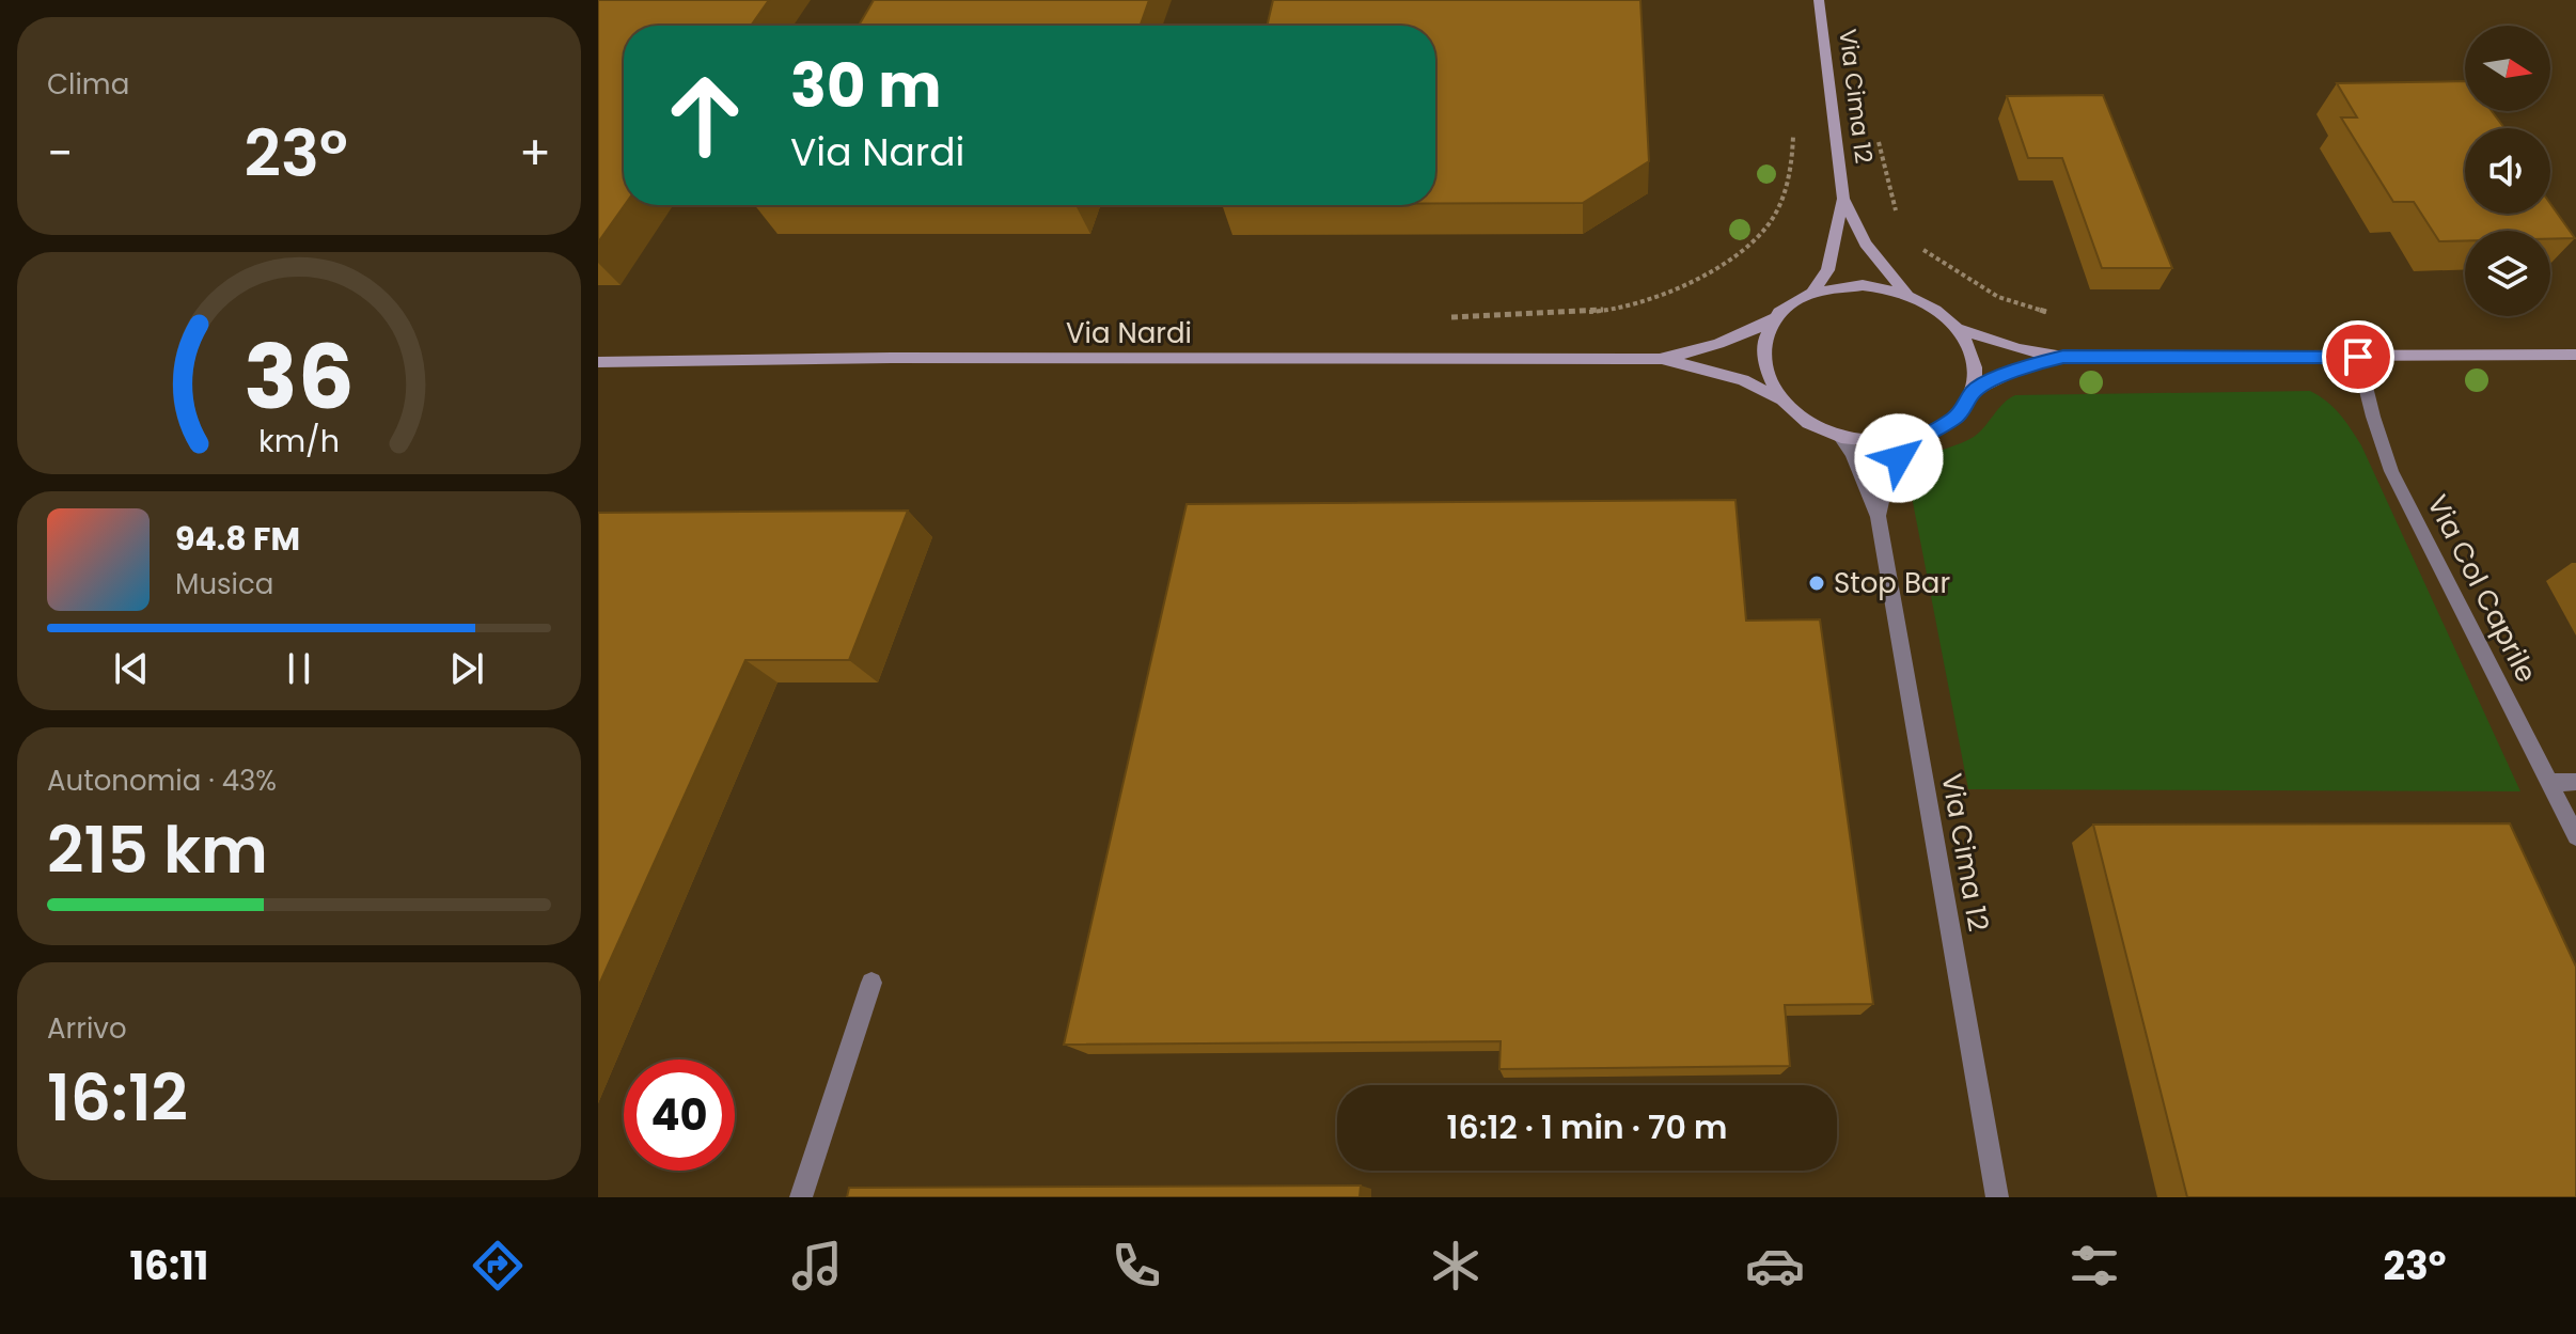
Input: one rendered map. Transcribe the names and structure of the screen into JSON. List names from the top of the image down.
{
  "streets": {
    "main road": ["Via Cima 12", "Via Nardi"],
    "street": ["Via Col Caprile"]
  },
  "places": ["Stop Bar"],
  "north": "right",
  "page": {
    "tile": [
      "Clima",
      ["Autonomia · 43%", "215 km"],
      ["Arrivo", "16:12"]
    ],
    "turn": ["30 m", "Via Nardi"],
    "heat": ["−", "23°", "+"],
    "song": ["94.8 FM", "Musica"],
    "limit": "40",
    "trip": "16:12 · 1 min · 70 m",
    "tabs": ["16:11", "23°"],
    "gauge": ["36", "km/h"]
  }
}
